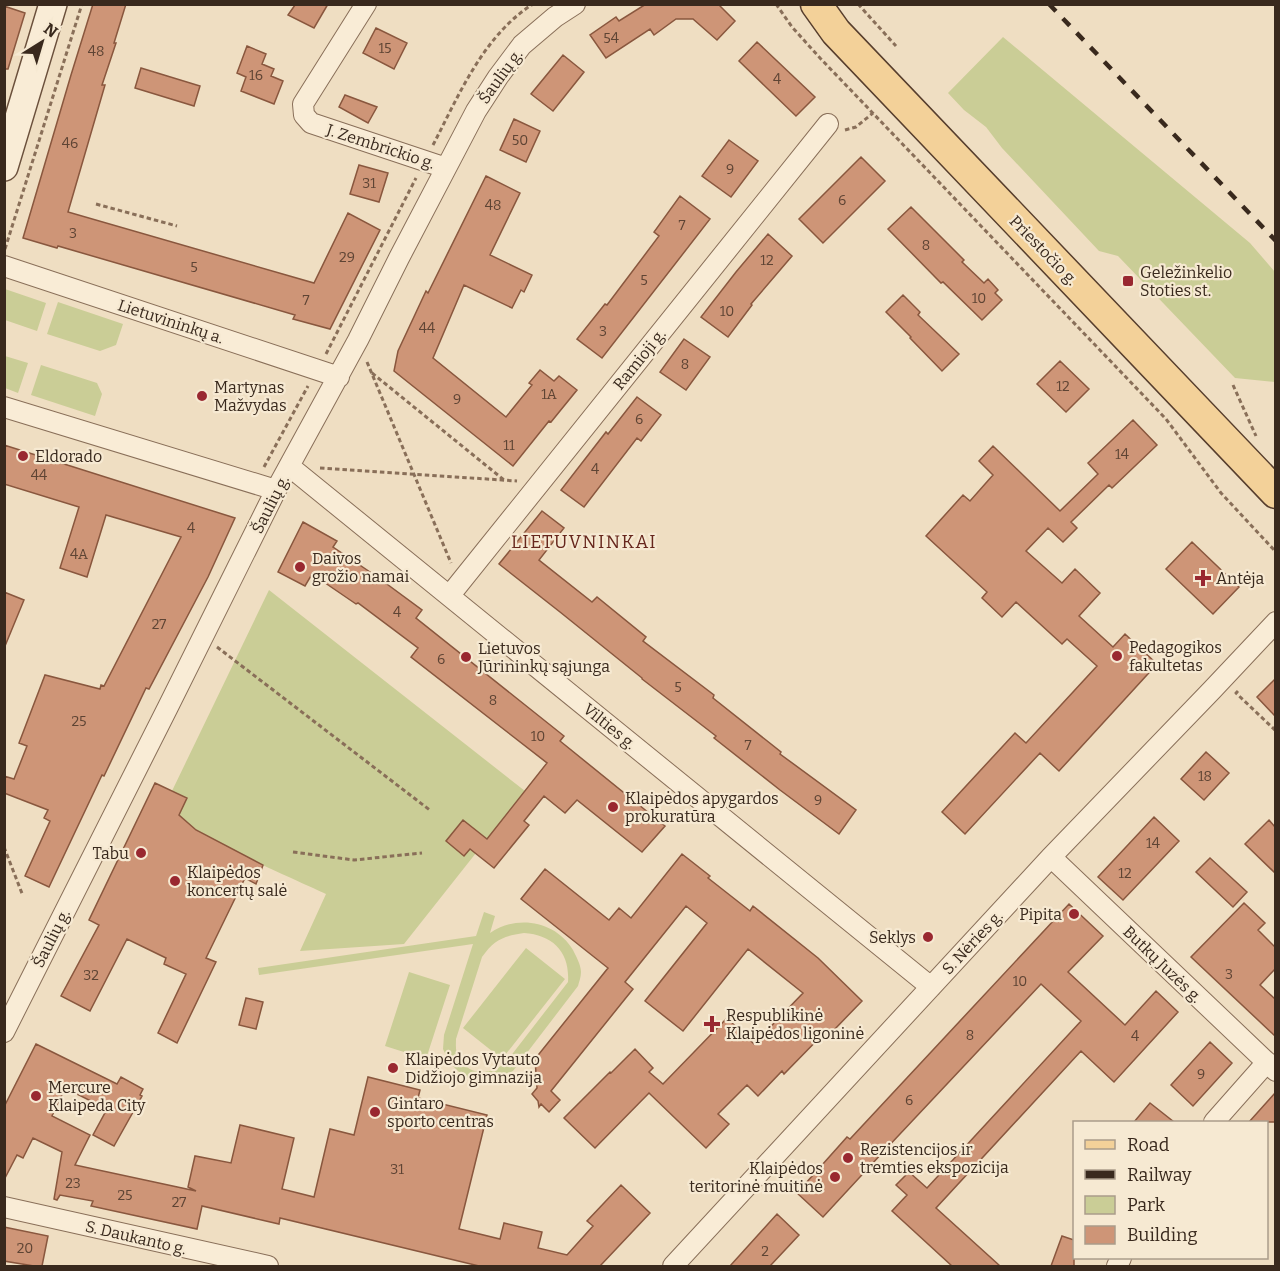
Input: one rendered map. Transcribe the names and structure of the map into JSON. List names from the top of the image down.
{
  "streets": {
    "main road": ["Priestočio g."],
    "street": [
      "Šaulių g.",
      "J. Zembrickio g.",
      "Lietuvininkų a.",
      "Ramioji g.",
      "Vilties g.",
      "S. Nėries g.",
      "Butkų Juzės g.",
      "S. Daukanto g."
    ]
  },
  "crossings": [
    ["Šaulių g.", "J. Zembrickio g."],
    ["Šaulių g.", "Lietuvininkų a."],
    ["Šaulių g.", "Vilties g."],
    ["Ramioji g.", "Vilties g."],
    ["Vilties g.", "S. Nėries g."],
    ["S. Nėries g.", "Butkų Juzės g."]
  ],
  "districts": ["LIETUVNINKAI"],
  "places": {
    "transit": ["Geležinkelio Stoties st."],
    "other": [
      "Martynas Mažvydas",
      "Eldorado",
      "Daivos grožio namai",
      "Pedagogikos fakultetas",
      "Lietuvos Jūrininkų sąjunga",
      "Klaipėdos apygardos prokuratūra",
      "Tabu",
      "Klaipėdos koncertų salė",
      "Pipita",
      "Seklys",
      "Klaipėdos Vytauto Didžiojo gimnazija",
      "Mercure Klaipeda City",
      "Gintaro sporto centras",
      "Rezistencijos ir tremties ekspozicija",
      "Klaipėdos teritorinė muitinė"
    ],
    "health": ["Antėja", "Respublikinė Klaipėdos ligoninė"]
  },
  "house_numbers": [
    "54",
    "15",
    "48",
    "16",
    "4",
    "50",
    "46",
    "9",
    "31",
    "6",
    "48",
    "7",
    "3",
    "8",
    "29",
    "12",
    "5",
    "5",
    "10",
    "7",
    "10",
    "44",
    "3",
    "8",
    "12",
    "1A",
    "9",
    "6",
    "11",
    "14",
    "4",
    "44",
    "4",
    "4A",
    "4",
    "27",
    "6",
    "5",
    "8",
    "25",
    "10",
    "7",
    "18",
    "9",
    "14",
    "12",
    "3",
    "32",
    "10",
    "8",
    "4",
    "9",
    "6",
    "31",
    "23",
    "25",
    "27",
    "20",
    "2"
  ],
  "legend": [
    "Road",
    "Railway",
    "Park",
    "Building"
  ],
  "north": "top right"
}
